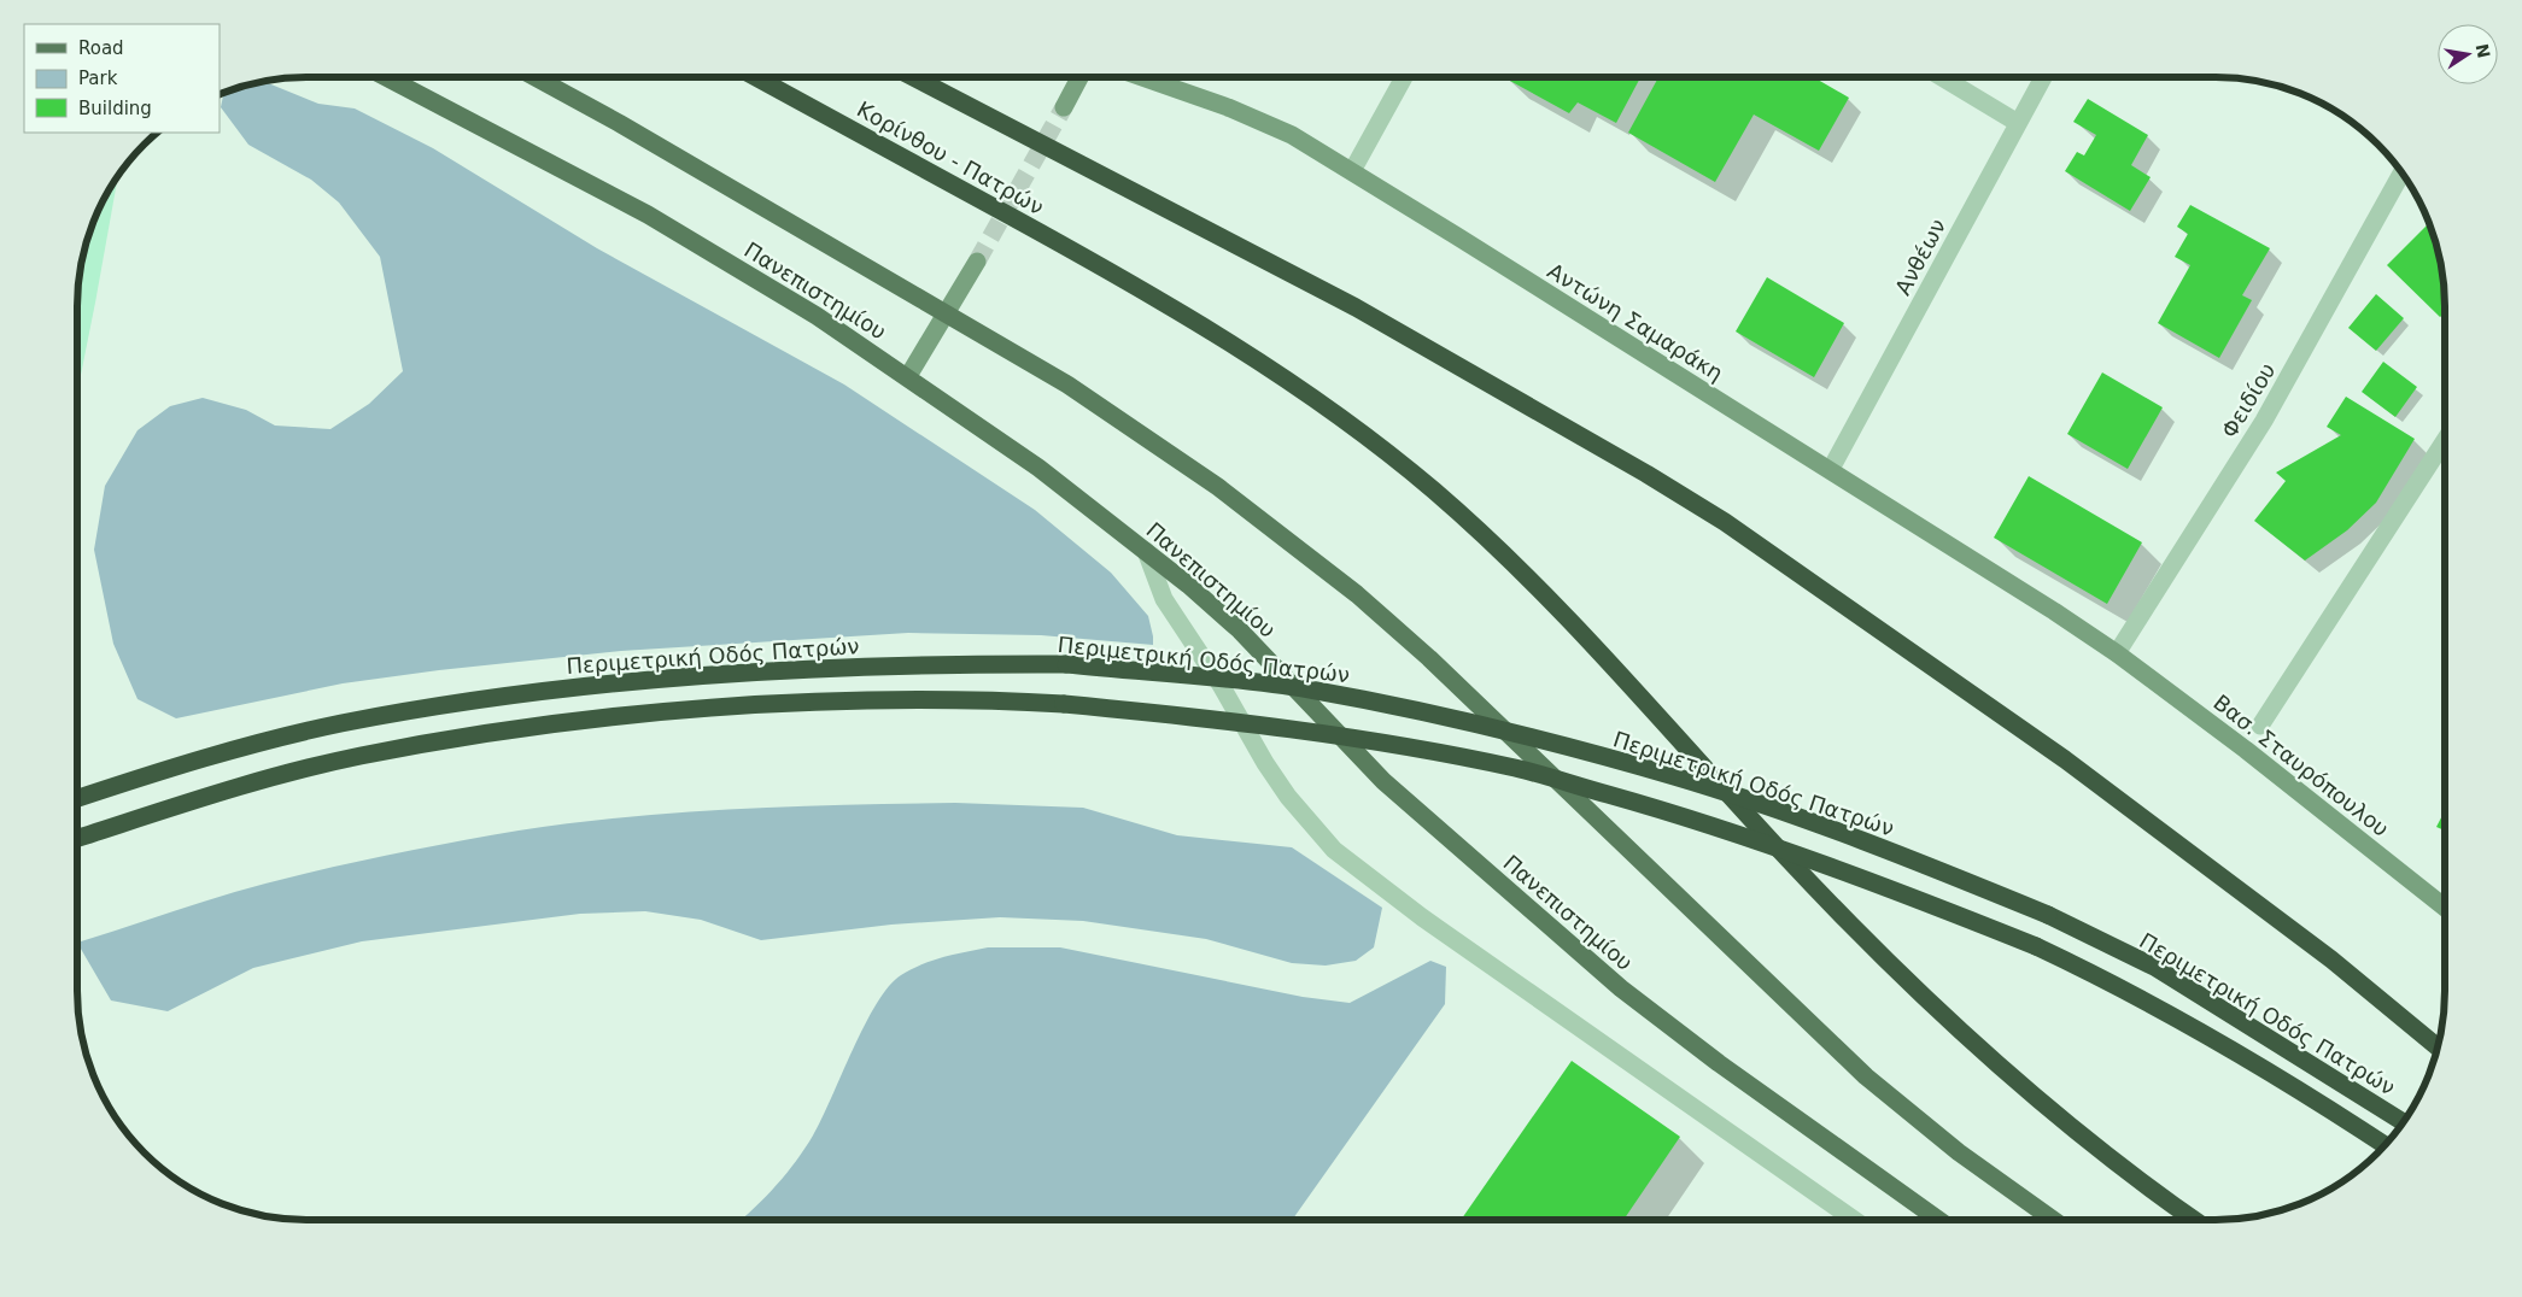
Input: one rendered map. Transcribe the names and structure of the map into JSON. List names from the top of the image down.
{
  "streets": {
    "highway": ["Κορίνθου - Πατρών", "Περιμετρική Οδός Πατρών"],
    "main road": ["Πανεπιστημίου"],
    "street": [
      "Ανθέων",
      "Αντώνη Σαμαράκη",
      "Φειδίου",
      "Βασ. Σταυρόπουλου"
    ]
  },
  "crossings": [
    ["Ανθέων", "Αντώνη Σαμαράκη"],
    ["Αντώνη Σαμαράκη", "Φειδίου"],
    ["Αντώνη Σαμαράκη", "Βασ. Σταυρόπουλου"],
    ["Φειδίου", "Βασ. Σταυρόπουλου"]
  ],
  "legend": ["Road", "Park", "Building"],
  "north": "right"
}
